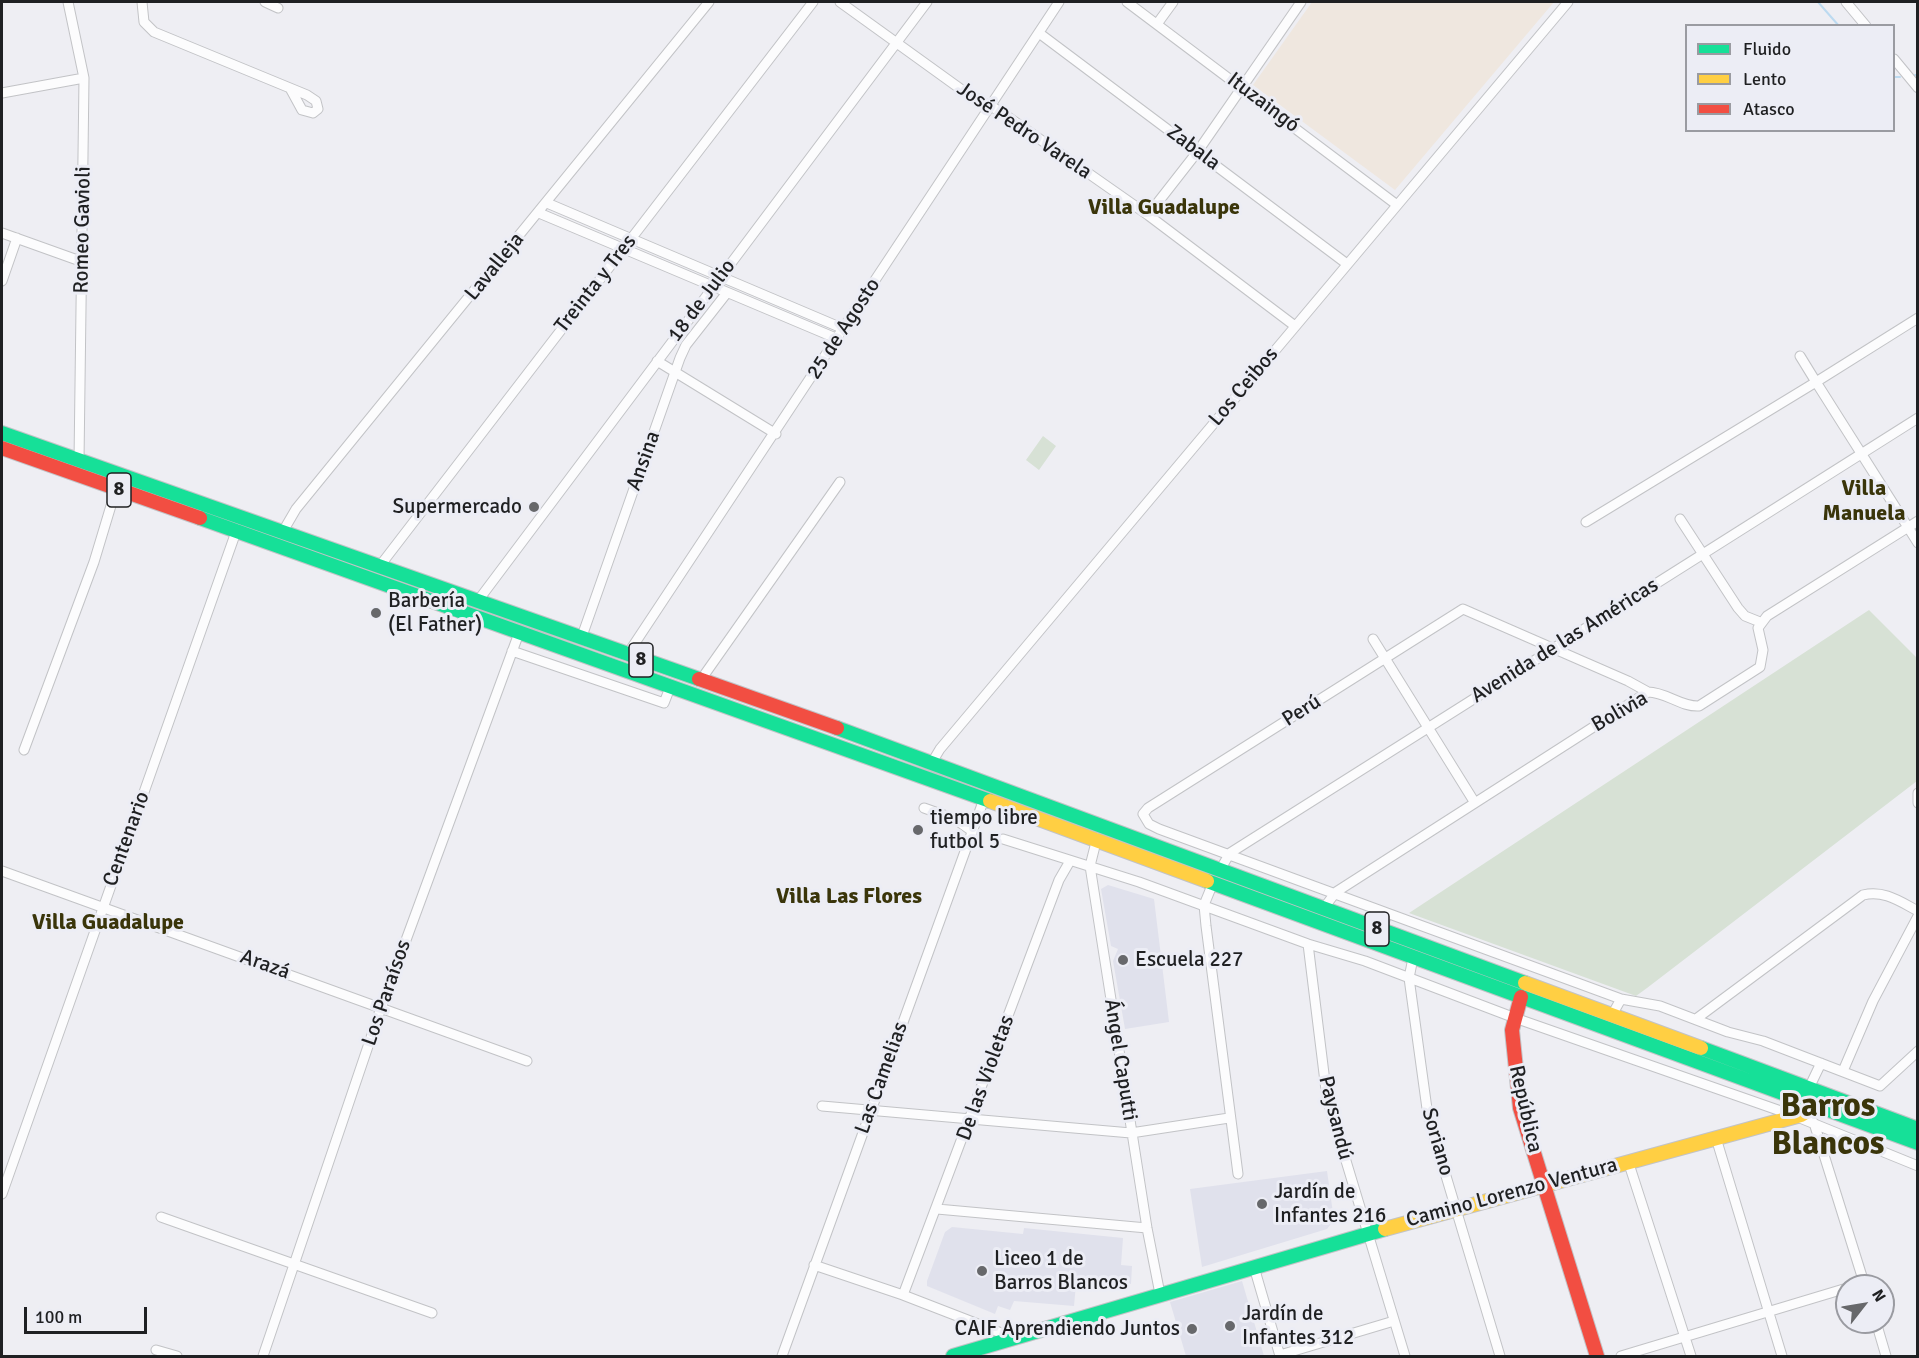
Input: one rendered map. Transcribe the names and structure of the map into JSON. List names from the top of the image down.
{
  "streets": {
    "main road": ["8", "República", "Camino Lorenzo Ventura"],
    "street": [
      "Ituzaingó",
      "José Pedro Varela",
      "Zabala",
      "Romeo Gavioli",
      "Lavalleja",
      "Treinta y Tres",
      "18 de Julio",
      "25 de Agosto",
      "Los Ceibos",
      "Ansina",
      "Avenida de las Américas",
      "Perú",
      "Bolivia",
      "Centenario",
      "Arazá",
      "Los Paraísos",
      "Ángel Caputti",
      "Las Camelias",
      "De las Violetas",
      "Paysandú",
      "Soriano"
    ]
  },
  "crossings": [
    ["Ituzaingó", "Los Ceibos"],
    ["José Pedro Varela", "18 de Julio"],
    ["José Pedro Varela", "25 de Agosto"],
    ["José Pedro Varela", "Los Ceibos"],
    ["Zabala", "25 de Agosto"],
    ["Zabala", "Los Ceibos"],
    ["Romeo Gavioli", "8"],
    ["Lavalleja", "8"],
    ["Treinta y Tres", "8"],
    ["18 de Julio", "8"],
    ["25 de Agosto", "8"],
    ["Los Ceibos", "8"],
    ["Ansina", "8"],
    ["8", "Avenida de las Américas"],
    ["8", "Bolivia"],
    ["8", "Centenario"],
    ["8", "Los Paraísos"],
    ["8", "Ángel Caputti"],
    ["8", "Las Camelias"],
    ["8", "República"],
    ["8", "Soriano"],
    ["8", "Camino Lorenzo Ventura"],
    ["Avenida de las Américas", "Perú"],
    ["Centenario", "Arazá"],
    ["Arazá", "Los Paraísos"],
    ["Ángel Caputti", "Camino Lorenzo Ventura"],
    ["República", "Camino Lorenzo Ventura"],
    ["Paysandú", "Camino Lorenzo Ventura"],
    ["Soriano", "Camino Lorenzo Ventura"]
  ],
  "districts": [
    "Villa Guadalupe",
    "Villa Manuela",
    "Villa Las Flores",
    "Villa Guadalupe",
    "Barros Blancos"
  ],
  "places": [
    "Supermercado",
    "Barbería (El Father)",
    "tiempo libre futbol 5",
    "Escuela 227",
    "Jardín de Infantes 216",
    "Liceo 1 de Barros Blancos",
    "Jardín de Infantes 312",
    "CAIF Aprendiendo Juntos"
  ],
  "legend": ["Fluido", "Lento", "Atasco"],
  "scale_bar": "100 m",
  "north": "top right"
}
